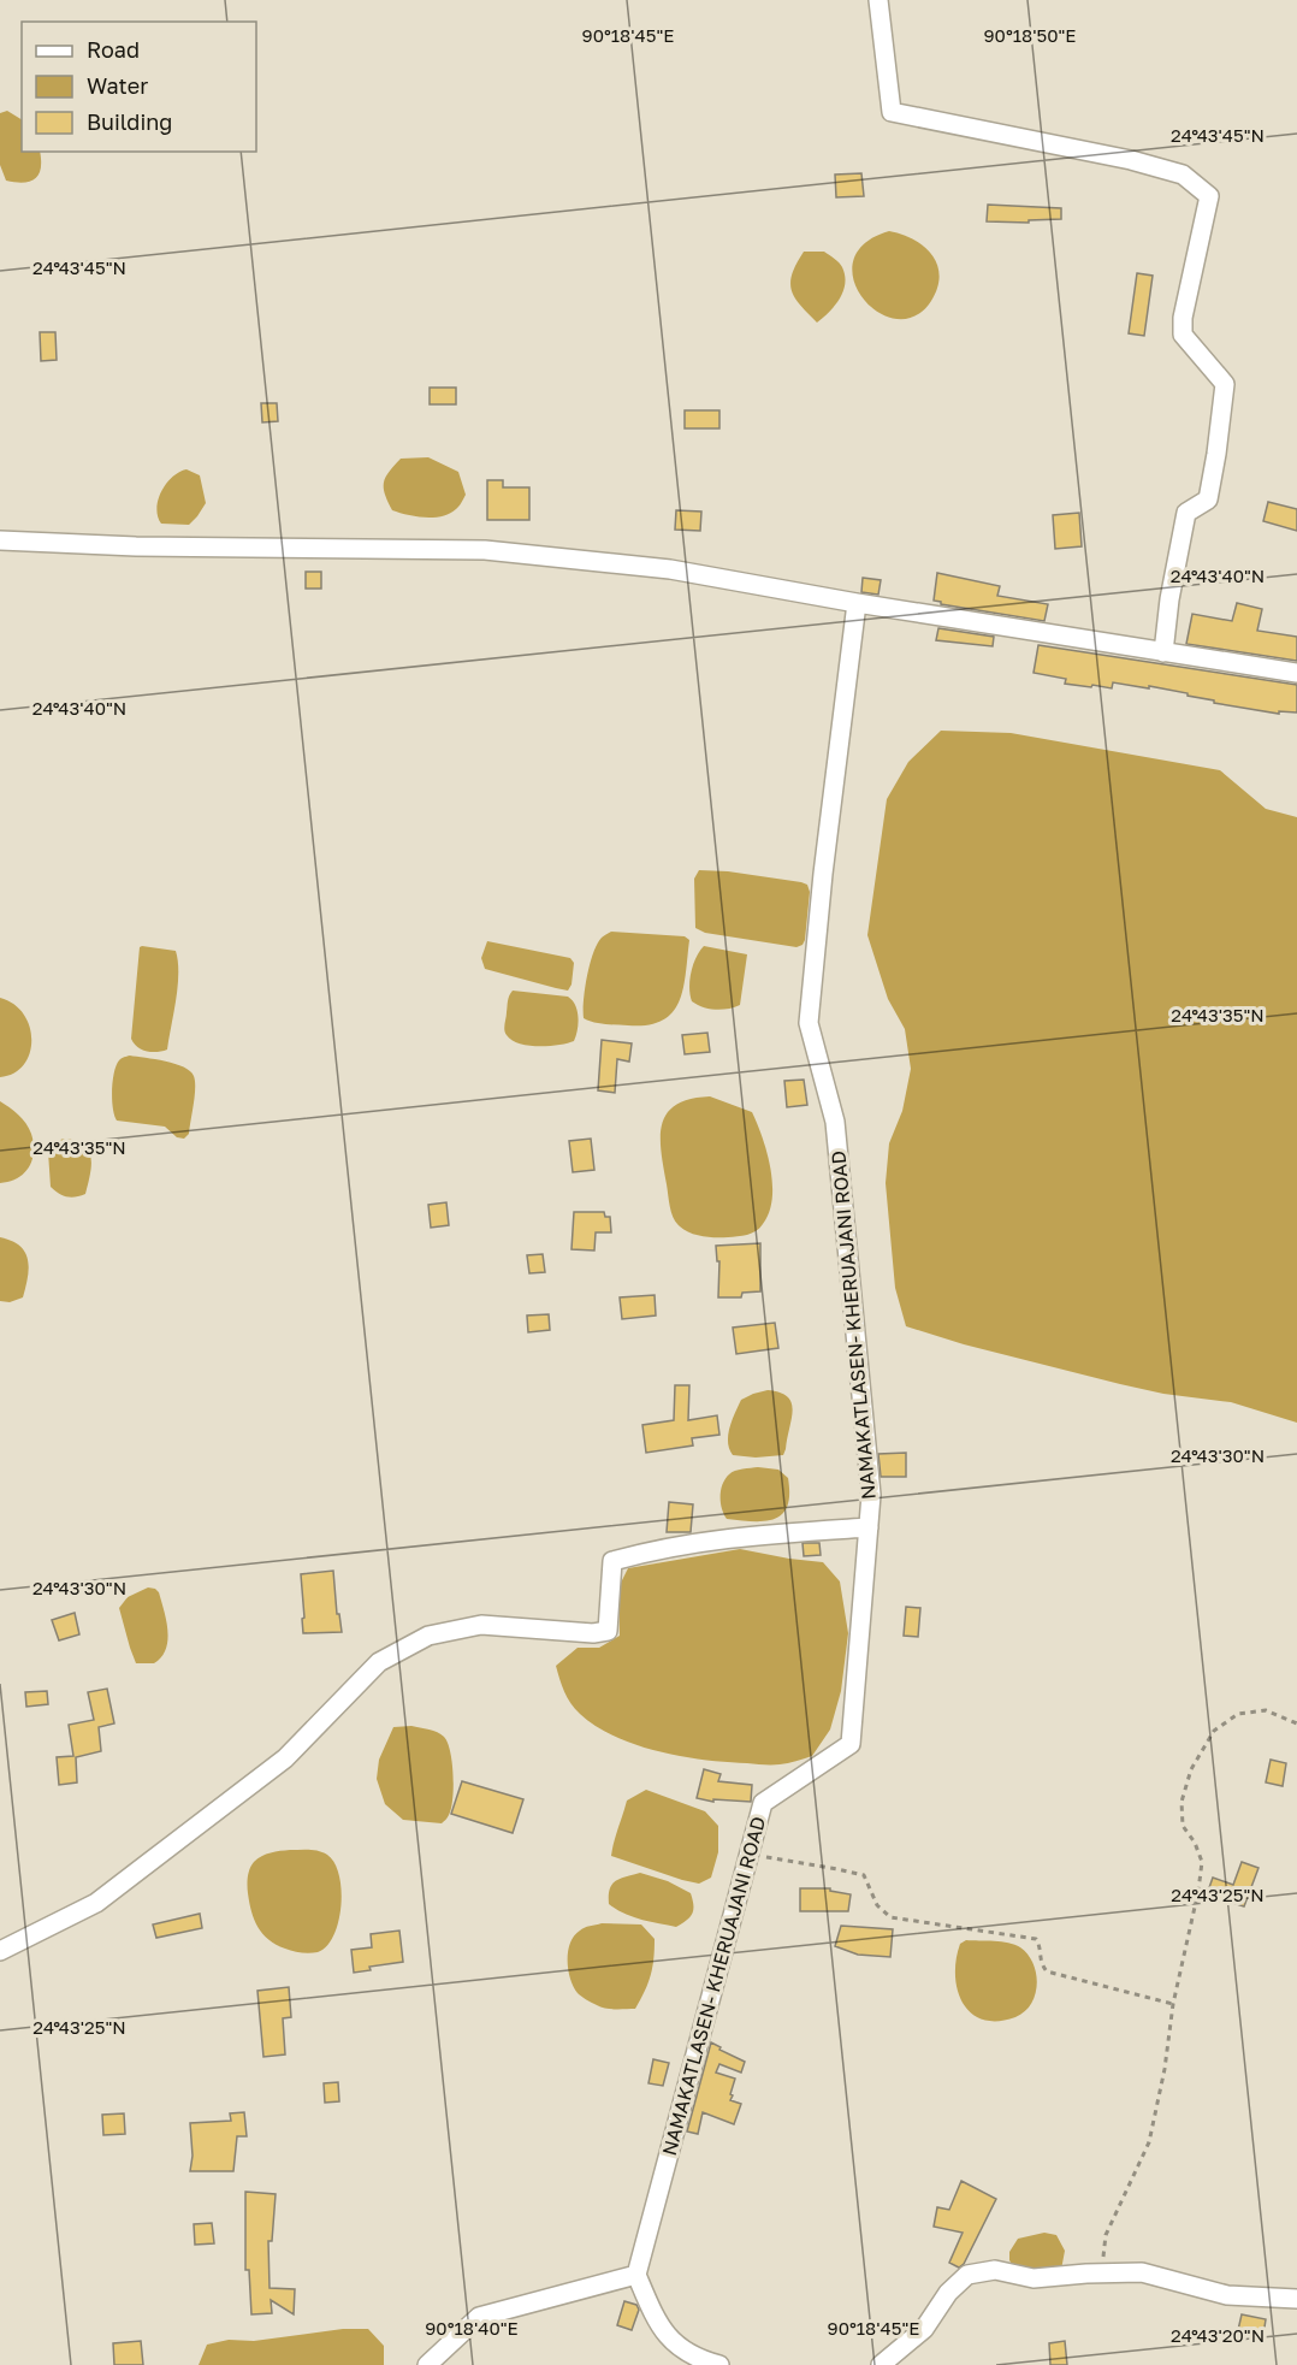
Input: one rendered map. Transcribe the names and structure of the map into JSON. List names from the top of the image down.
{
  "streets": {
    "street": ["NAMAKATLASEN- KHERUAJANI ROAD"]
  },
  "legend": ["Road", "Water", "Building"],
  "coordinates": [
    "90°18'45\"E",
    "90°18'50\"E",
    "24°43'45\"N",
    "24°43'40\"N",
    "24°43'35\"N",
    "24°43'30\"N",
    "24°43'25\"N",
    "90°18'40\"E",
    "24°43'20\"N"
  ]
}
